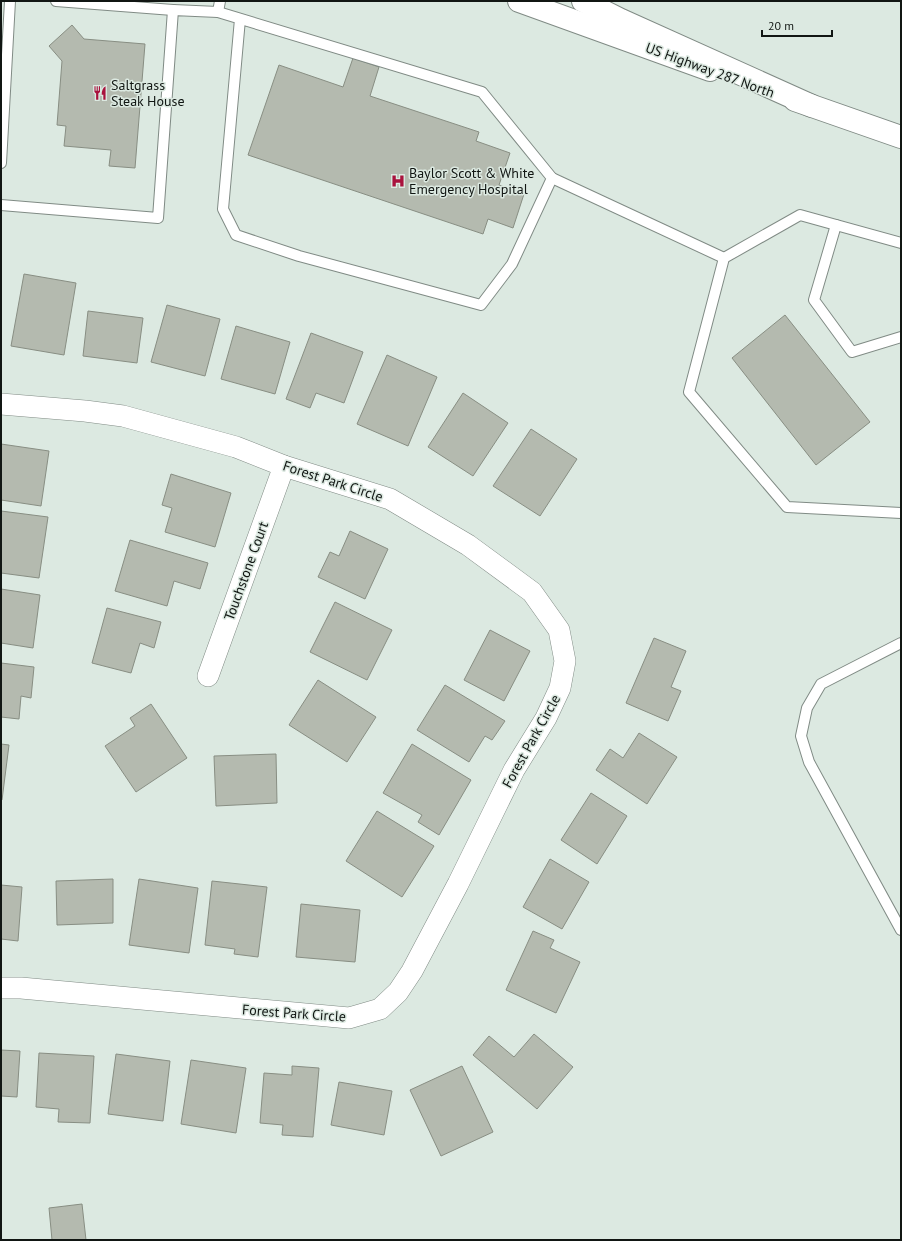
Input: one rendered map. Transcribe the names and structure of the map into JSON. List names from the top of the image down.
{
  "streets": {
    "main road": ["US Highway 287 North"],
    "street": ["Forest Park Circle", "Touchstone Court"]
  },
  "crossings": [
    ["Forest Park Circle", "Touchstone Court"]
  ],
  "places": {
    "restaurant": ["Saltgrass Steak House"],
    "hospital": ["Baylor Scott & White Emergency Hospital"]
  },
  "scale_bar": "20 m"
}
